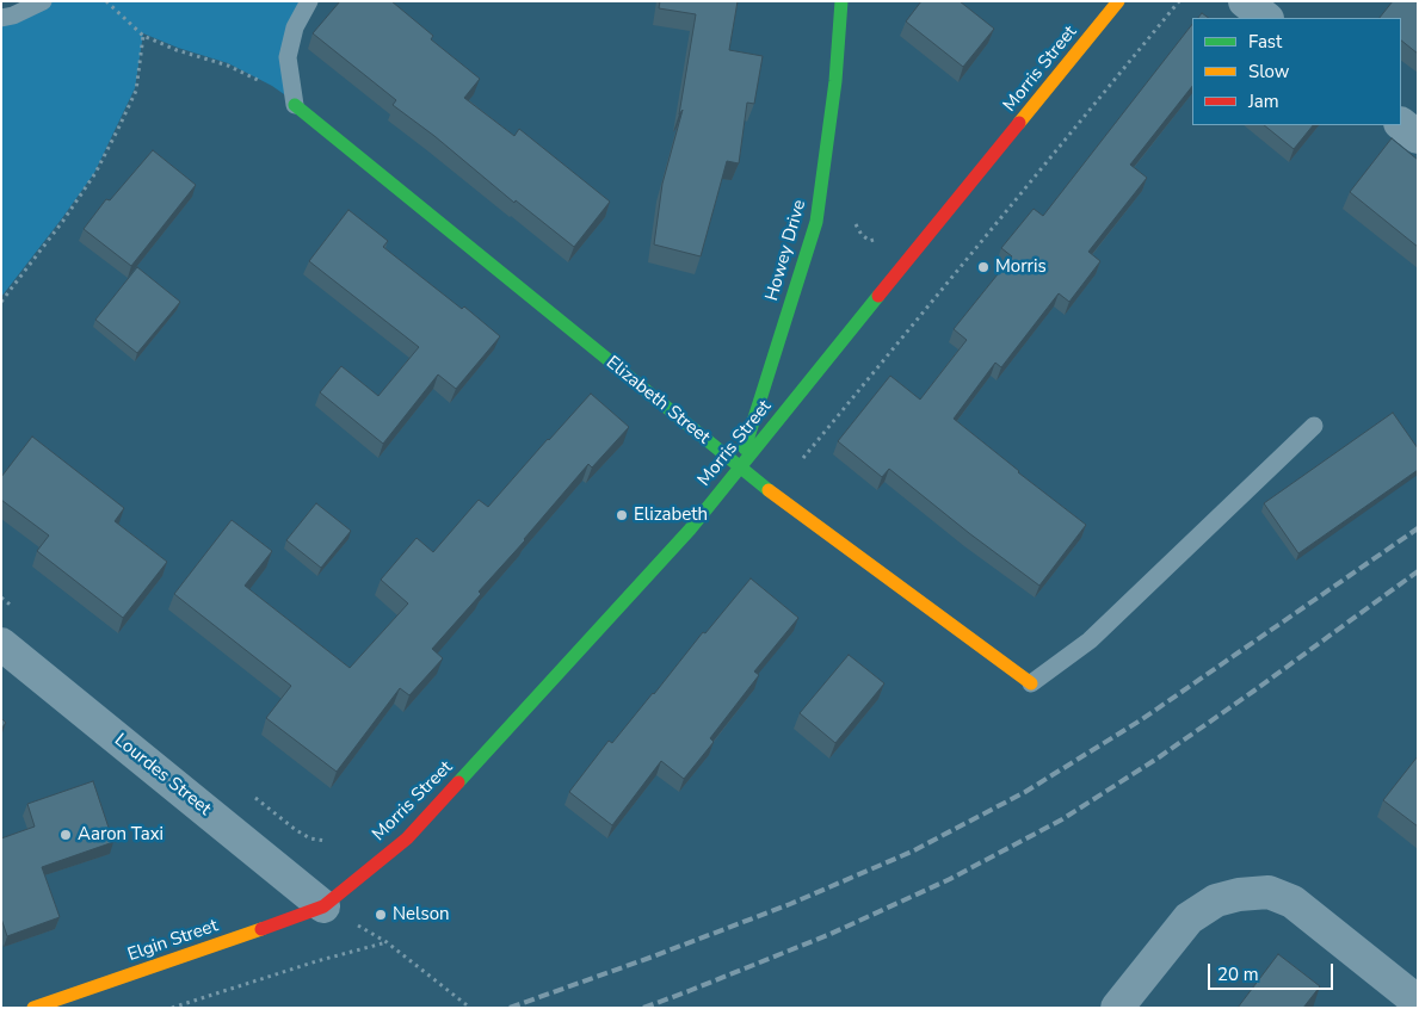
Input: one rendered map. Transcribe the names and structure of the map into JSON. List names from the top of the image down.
{
  "streets": {
    "street": [
      "Morris Street",
      "Howey Drive",
      "Elizabeth Street",
      "Lourdes Street",
      "Elgin Street"
    ]
  },
  "crossings": [
    ["Morris Street", "Howey Drive"],
    ["Morris Street", "Elizabeth Street"],
    ["Morris Street", "Lourdes Street"],
    ["Morris Street", "Elgin Street"],
    ["Howey Drive", "Elizabeth Street"],
    ["Lourdes Street", "Elgin Street"]
  ],
  "places": [
    "Morris",
    "Elizabeth",
    "Aaron Taxi",
    "Nelson"
  ],
  "legend": ["Fast", "Slow", "Jam"],
  "scale_bar": "20 m"
}
